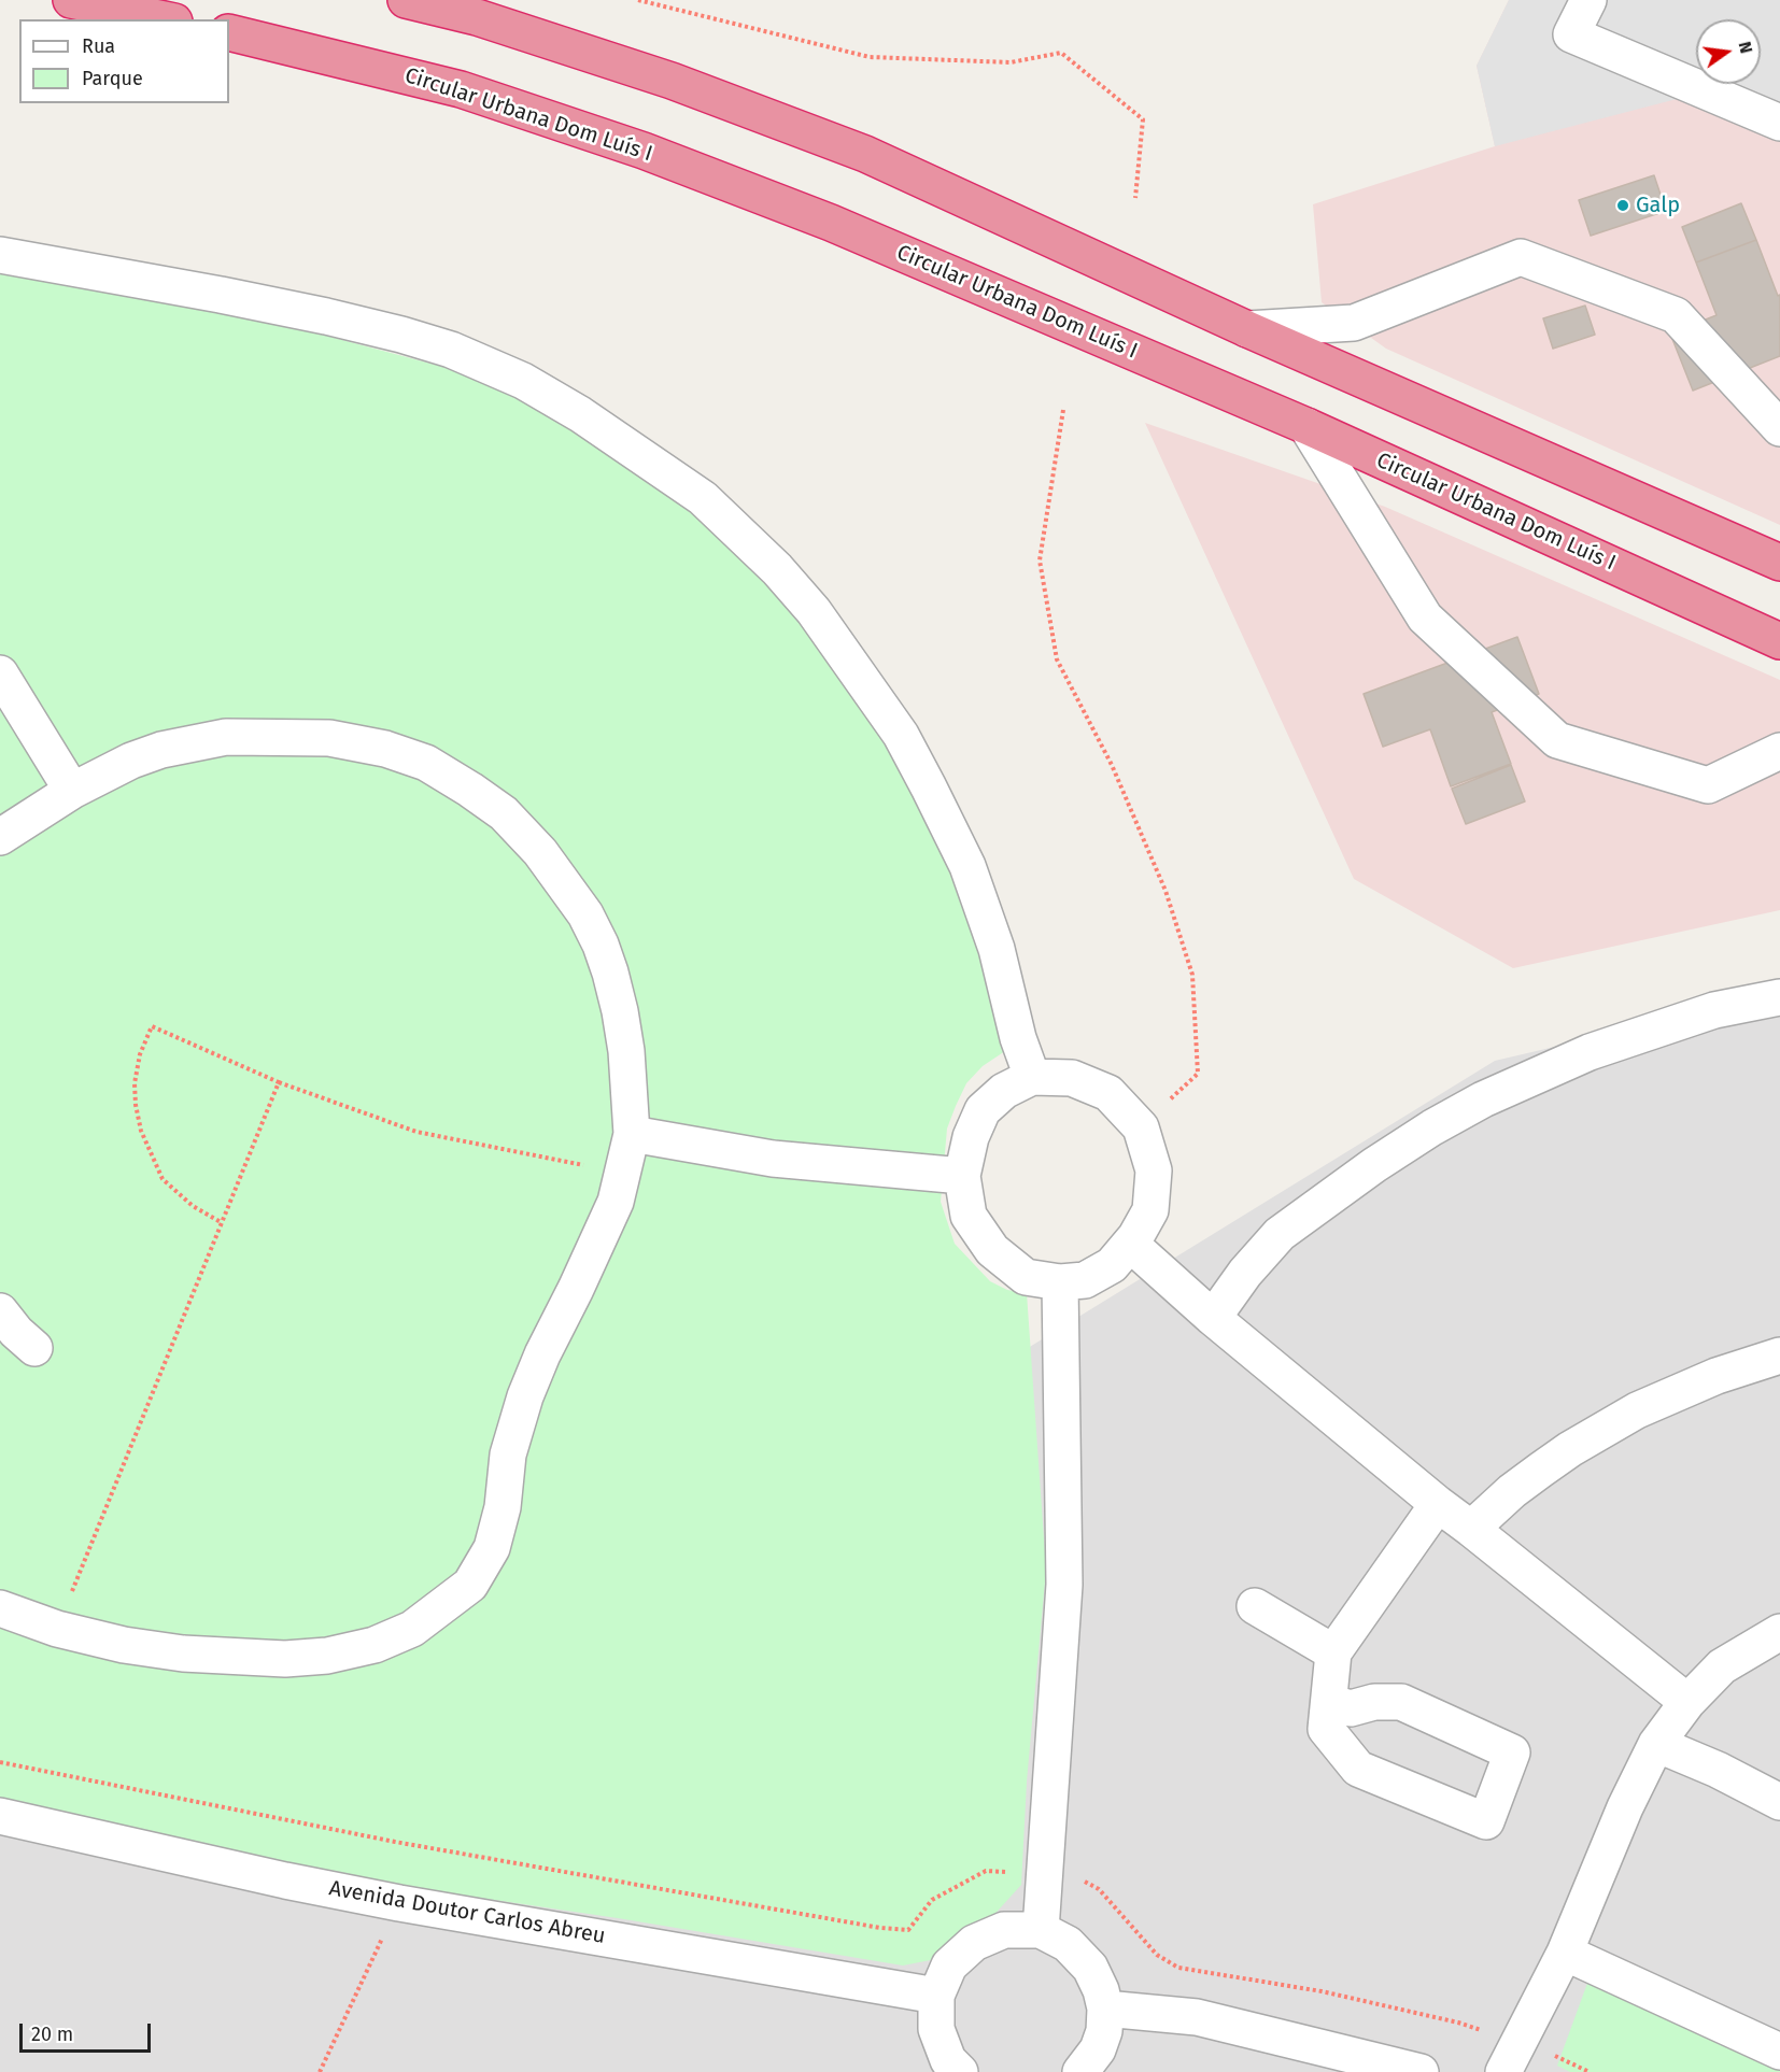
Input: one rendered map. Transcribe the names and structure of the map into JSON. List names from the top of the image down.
{
  "streets": {
    "highway": ["Circular Urbana Dom Luís I"],
    "street": ["Avenida Doutor Carlos Abreu"]
  },
  "places": ["Galp"],
  "legend": ["Rua", "Parque"],
  "scale_bar": "20 m",
  "north": "right"
}
